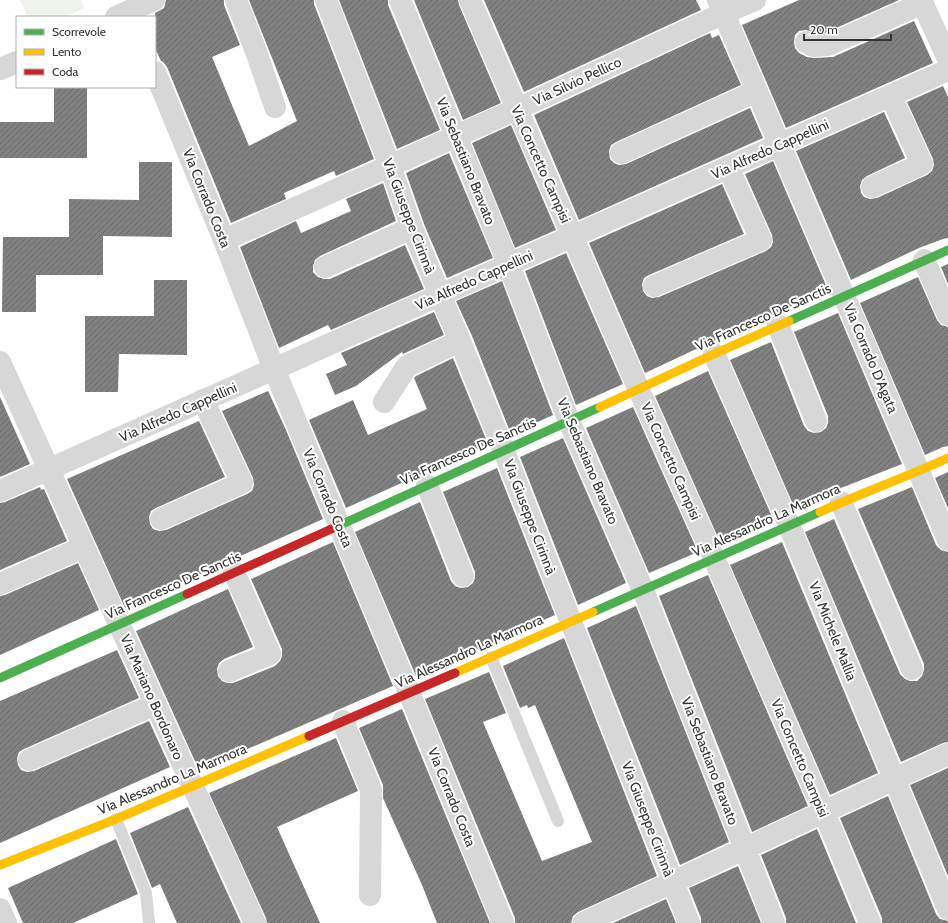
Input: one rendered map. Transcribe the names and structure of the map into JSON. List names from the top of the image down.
{
  "streets": {
    "street": [
      "Via Silvio Pellico",
      "Via Alfredo Cappellini",
      "Via Sebastiano Bravato",
      "Via Concetto Campisi",
      "Via Corrado Costa",
      "Via Giuseppe Cirinnà",
      "Via Francesco De Sanctis",
      "Via Corrado D'Agata",
      "Via Alessandro La Marmora",
      "Via Michele Mallia",
      "Via Mariano Bordonaro"
    ]
  },
  "crossings": [
    ["Via Silvio Pellico", "Via Sebastiano Bravato"],
    ["Via Silvio Pellico", "Via Concetto Campisi"],
    ["Via Silvio Pellico", "Via Corrado Costa"],
    ["Via Silvio Pellico", "Via Giuseppe Cirinnà"],
    ["Via Silvio Pellico", "Via Corrado D'Agata"],
    ["Via Alfredo Cappellini", "Via Sebastiano Bravato"],
    ["Via Alfredo Cappellini", "Via Concetto Campisi"],
    ["Via Alfredo Cappellini", "Via Corrado Costa"],
    ["Via Alfredo Cappellini", "Via Giuseppe Cirinnà"],
    ["Via Alfredo Cappellini", "Via Corrado D'Agata"],
    ["Via Alfredo Cappellini", "Via Mariano Bordonaro"],
    ["Via Sebastiano Bravato", "Via Francesco De Sanctis"],
    ["Via Sebastiano Bravato", "Via Alessandro La Marmora"],
    ["Via Concetto Campisi", "Via Francesco De Sanctis"],
    ["Via Concetto Campisi", "Via Alessandro La Marmora"],
    ["Via Corrado Costa", "Via Francesco De Sanctis"],
    ["Via Corrado Costa", "Via Alessandro La Marmora"],
    ["Via Giuseppe Cirinnà", "Via Francesco De Sanctis"],
    ["Via Giuseppe Cirinnà", "Via Alessandro La Marmora"],
    ["Via Francesco De Sanctis", "Via Corrado D'Agata"],
    ["Via Francesco De Sanctis", "Via Michele Mallia"],
    ["Via Francesco De Sanctis", "Via Mariano Bordonaro"],
    ["Via Corrado D'Agata", "Via Alessandro La Marmora"],
    ["Via Alessandro La Marmora", "Via Michele Mallia"],
    ["Via Alessandro La Marmora", "Via Mariano Bordonaro"]
  ],
  "legend": ["Scorrevole", "Lento", "Coda"],
  "scale_bar": "20 m"
}
